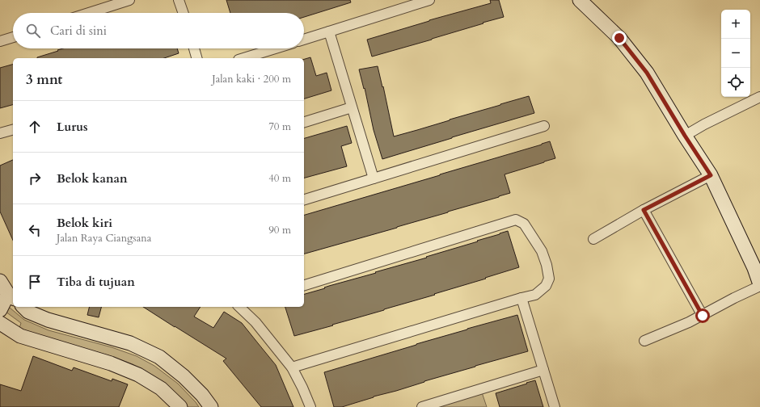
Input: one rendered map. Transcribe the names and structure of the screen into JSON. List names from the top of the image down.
{
  "page": {
    "map_buttons": ["+", "−"],
    "search": "Cari di sini",
    "heading": ["3 mnt", "Jalan kaki · 200 m"],
    "list": [
      ["Lurus", "70 m"],
      ["Belok kanan", "40 m"],
      ["Belok kiri", "Jalan Raya Ciangsana", "90 m"],
      "Tiba di tujuan"
    ]
  }
}
